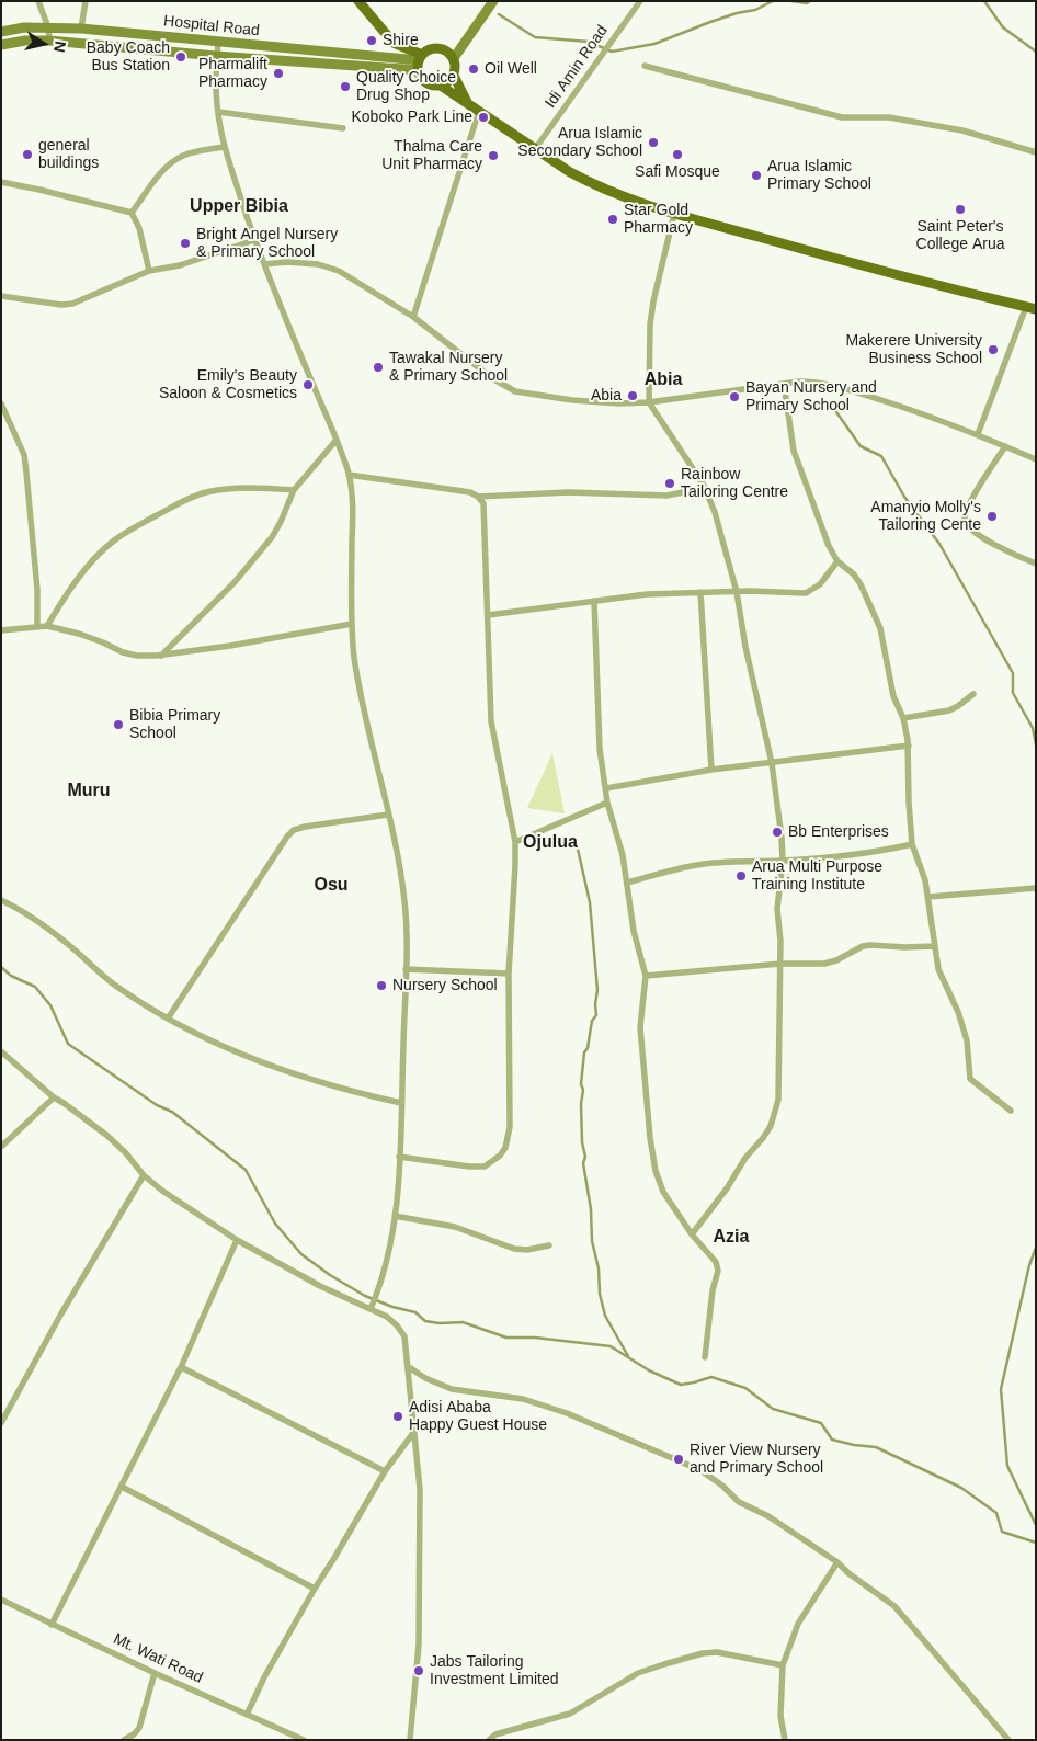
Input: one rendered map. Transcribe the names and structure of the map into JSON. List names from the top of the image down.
{
  "streets": {
    "main road": ["Hospital Road"],
    "street": ["Idi Amin Road", "Mt. Wati Road"]
  },
  "districts": [
    "Upper Bibia",
    "Abia",
    "Muru",
    "Ojulua",
    "Osu",
    "Azia"
  ],
  "places": [
    "Shire",
    "Baby Coach Bus Station",
    "Oil Well",
    "Pharmalift Pharmacy",
    "Quality Choice Drug Shop",
    "Koboko Park Line",
    "Arua Islamic Secondary School",
    "general buildings",
    "Safi Mosque",
    "Thalma Care Unit Pharmacy",
    "Arua Islamic Primary School",
    "Saint Peter's College Arua",
    "Star Gold Pharmacy",
    "Bright Angel Nursery & Primary School",
    "Makerere University Business School",
    "Tawakal Nursery & Primary School",
    "Emily's Beauty Saloon & Cosmetics",
    "Abia",
    "Bayan Nursery and Primary School",
    "Rainbow Tailoring Centre",
    "Amanyio Molly's Tailoring Cente",
    "Bibia Primary School",
    "Bb Enterprises",
    "Arua Multi Purpose Training Institute",
    "Nursery School",
    "Adisi Ababa Happy Guest House",
    "River View Nursery and Primary School",
    "Jabs Tailoring Investment Limited"
  ],
  "north": "right"
}
